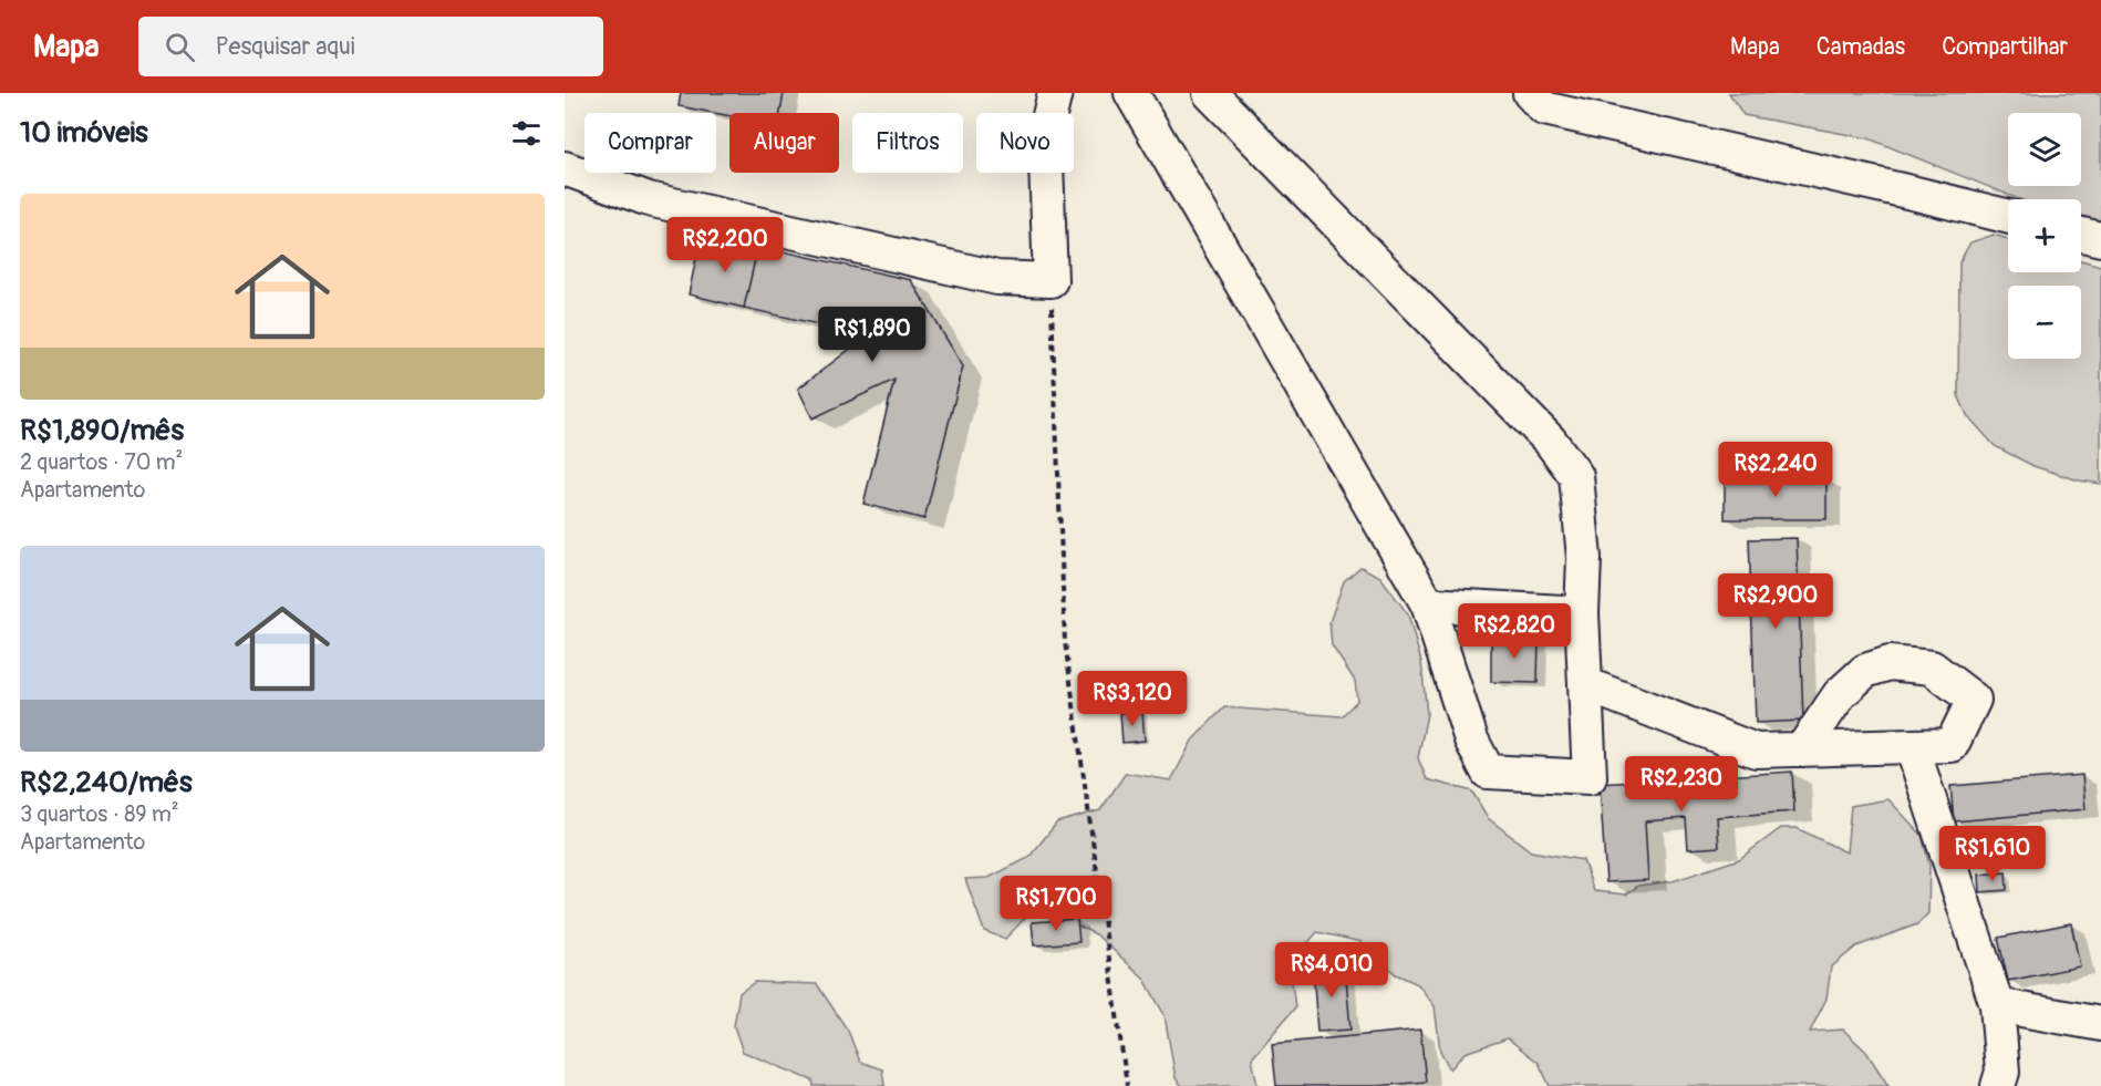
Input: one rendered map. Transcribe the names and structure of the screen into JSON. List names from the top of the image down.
{
  "page": {
    "header": "Mapa",
    "search": "Pesquisar aqui",
    "nav": ["Mapa", "Camadas", "Compartilhar"],
    "heading": "10 imóveis",
    "map_buttons": ["+", "−"],
    "chip": [
      "Comprar",
      "Alugar",
      "Filtros",
      "Novo"
    ],
    "list": [
      {
        "name": "R$1,890/mês",
        "note": "2 quartos · 70 m² · Apartamento"
      },
      {
        "name": "R$2,240/mês",
        "note": "3 quartos · 89 m² · Apartamento"
      }
    ],
    "price": [
      "R$2,200",
      "R$1,890",
      "R$2,240",
      "R$2,900",
      "R$2,820",
      "R$3,120",
      "R$2,230",
      "R$1,610",
      "R$1,700",
      "R$4,010"
    ]
  }
}
